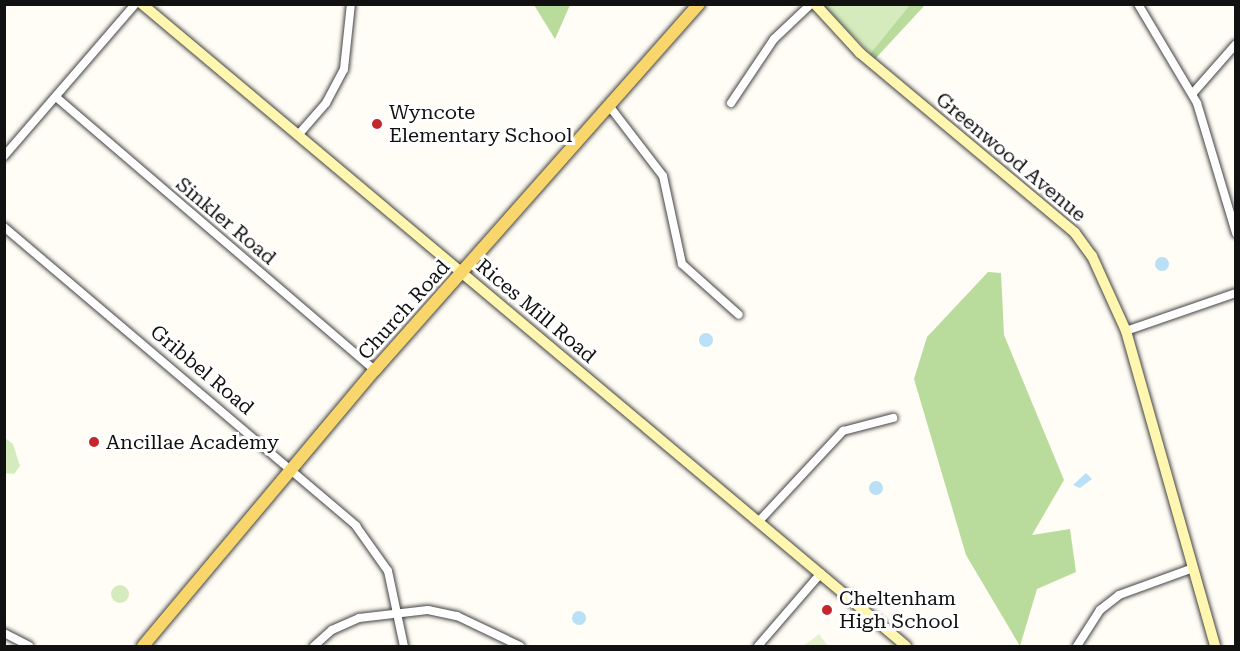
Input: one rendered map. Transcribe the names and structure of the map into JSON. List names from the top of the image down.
{
  "streets": {
    "main road": ["Church Road"],
    "street": [
      "Greenwood Avenue",
      "Sinkler Road",
      "Rices Mill Road",
      "Gribbel Road"
    ]
  },
  "crossings": [
    ["Sinkler Road", "Church Road"],
    ["Church Road", "Rices Mill Road"],
    ["Church Road", "Gribbel Road"]
  ],
  "places": ["Wyncote Elementary School", "Ancillae Academy", "Cheltenham High School"]
}
